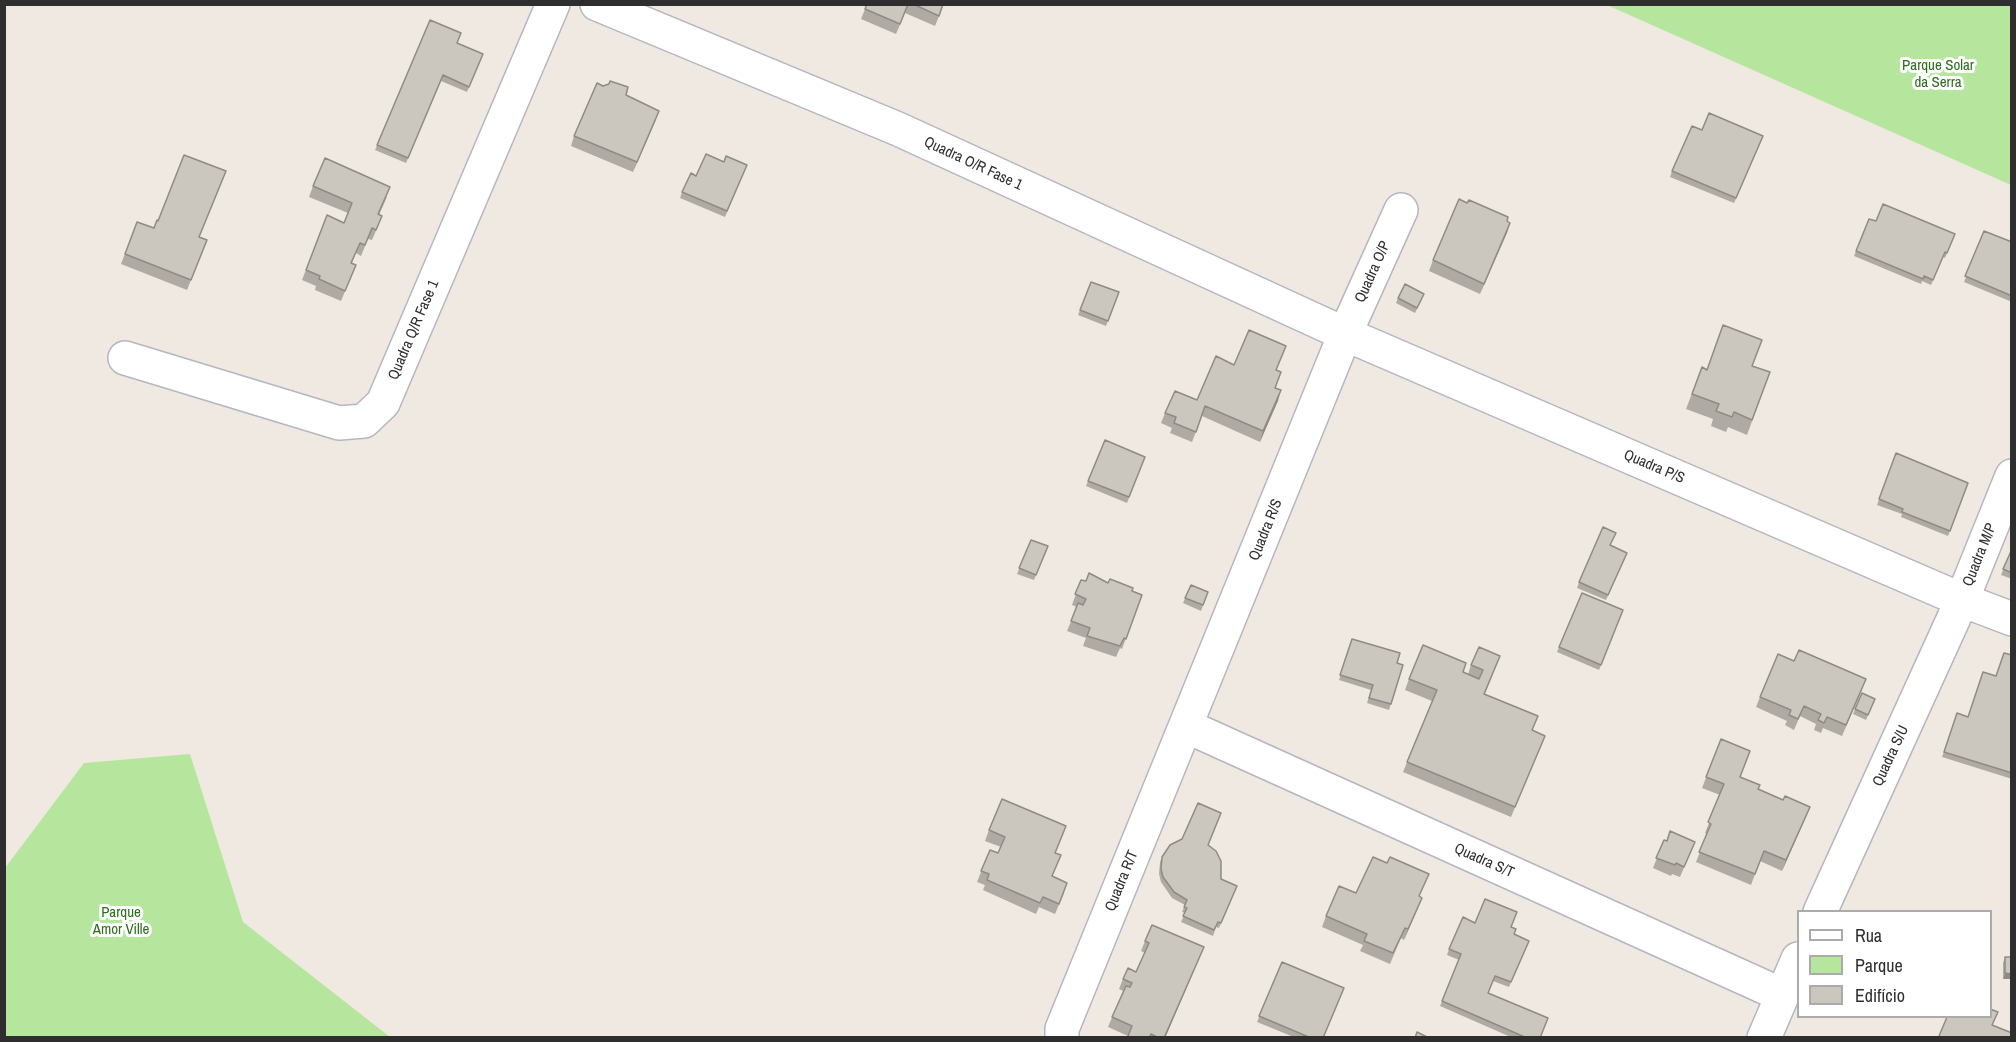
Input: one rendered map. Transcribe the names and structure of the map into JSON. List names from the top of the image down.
{
  "streets": {
    "street": [
      "Quadra O/R Fase 1",
      "Quadra O/P",
      "Quadra Q/R Fase 1",
      "Quadra P/S",
      "Quadra R/S",
      "Quadra M/P",
      "Quadra S/U",
      "Quadra S/T",
      "Quadra R/T"
    ]
  },
  "crossings": [
    ["Quadra O/R Fase 1", "Quadra O/P"],
    ["Quadra O/R Fase 1", "Quadra P/S"],
    ["Quadra O/R Fase 1", "Quadra R/S"],
    ["Quadra O/P", "Quadra P/S"],
    ["Quadra O/P", "Quadra R/S"],
    ["Quadra P/S", "Quadra R/S"],
    ["Quadra P/S", "Quadra M/P"],
    ["Quadra P/S", "Quadra S/U"],
    ["Quadra R/S", "Quadra S/T"],
    ["Quadra R/S", "Quadra R/T"],
    ["Quadra M/P", "Quadra S/U"],
    ["Quadra S/T", "Quadra R/T"]
  ],
  "parks": ["Parque Solar da Serra", "Parque Amor Ville"],
  "legend": ["Rua", "Parque", "Edifício"]
}
